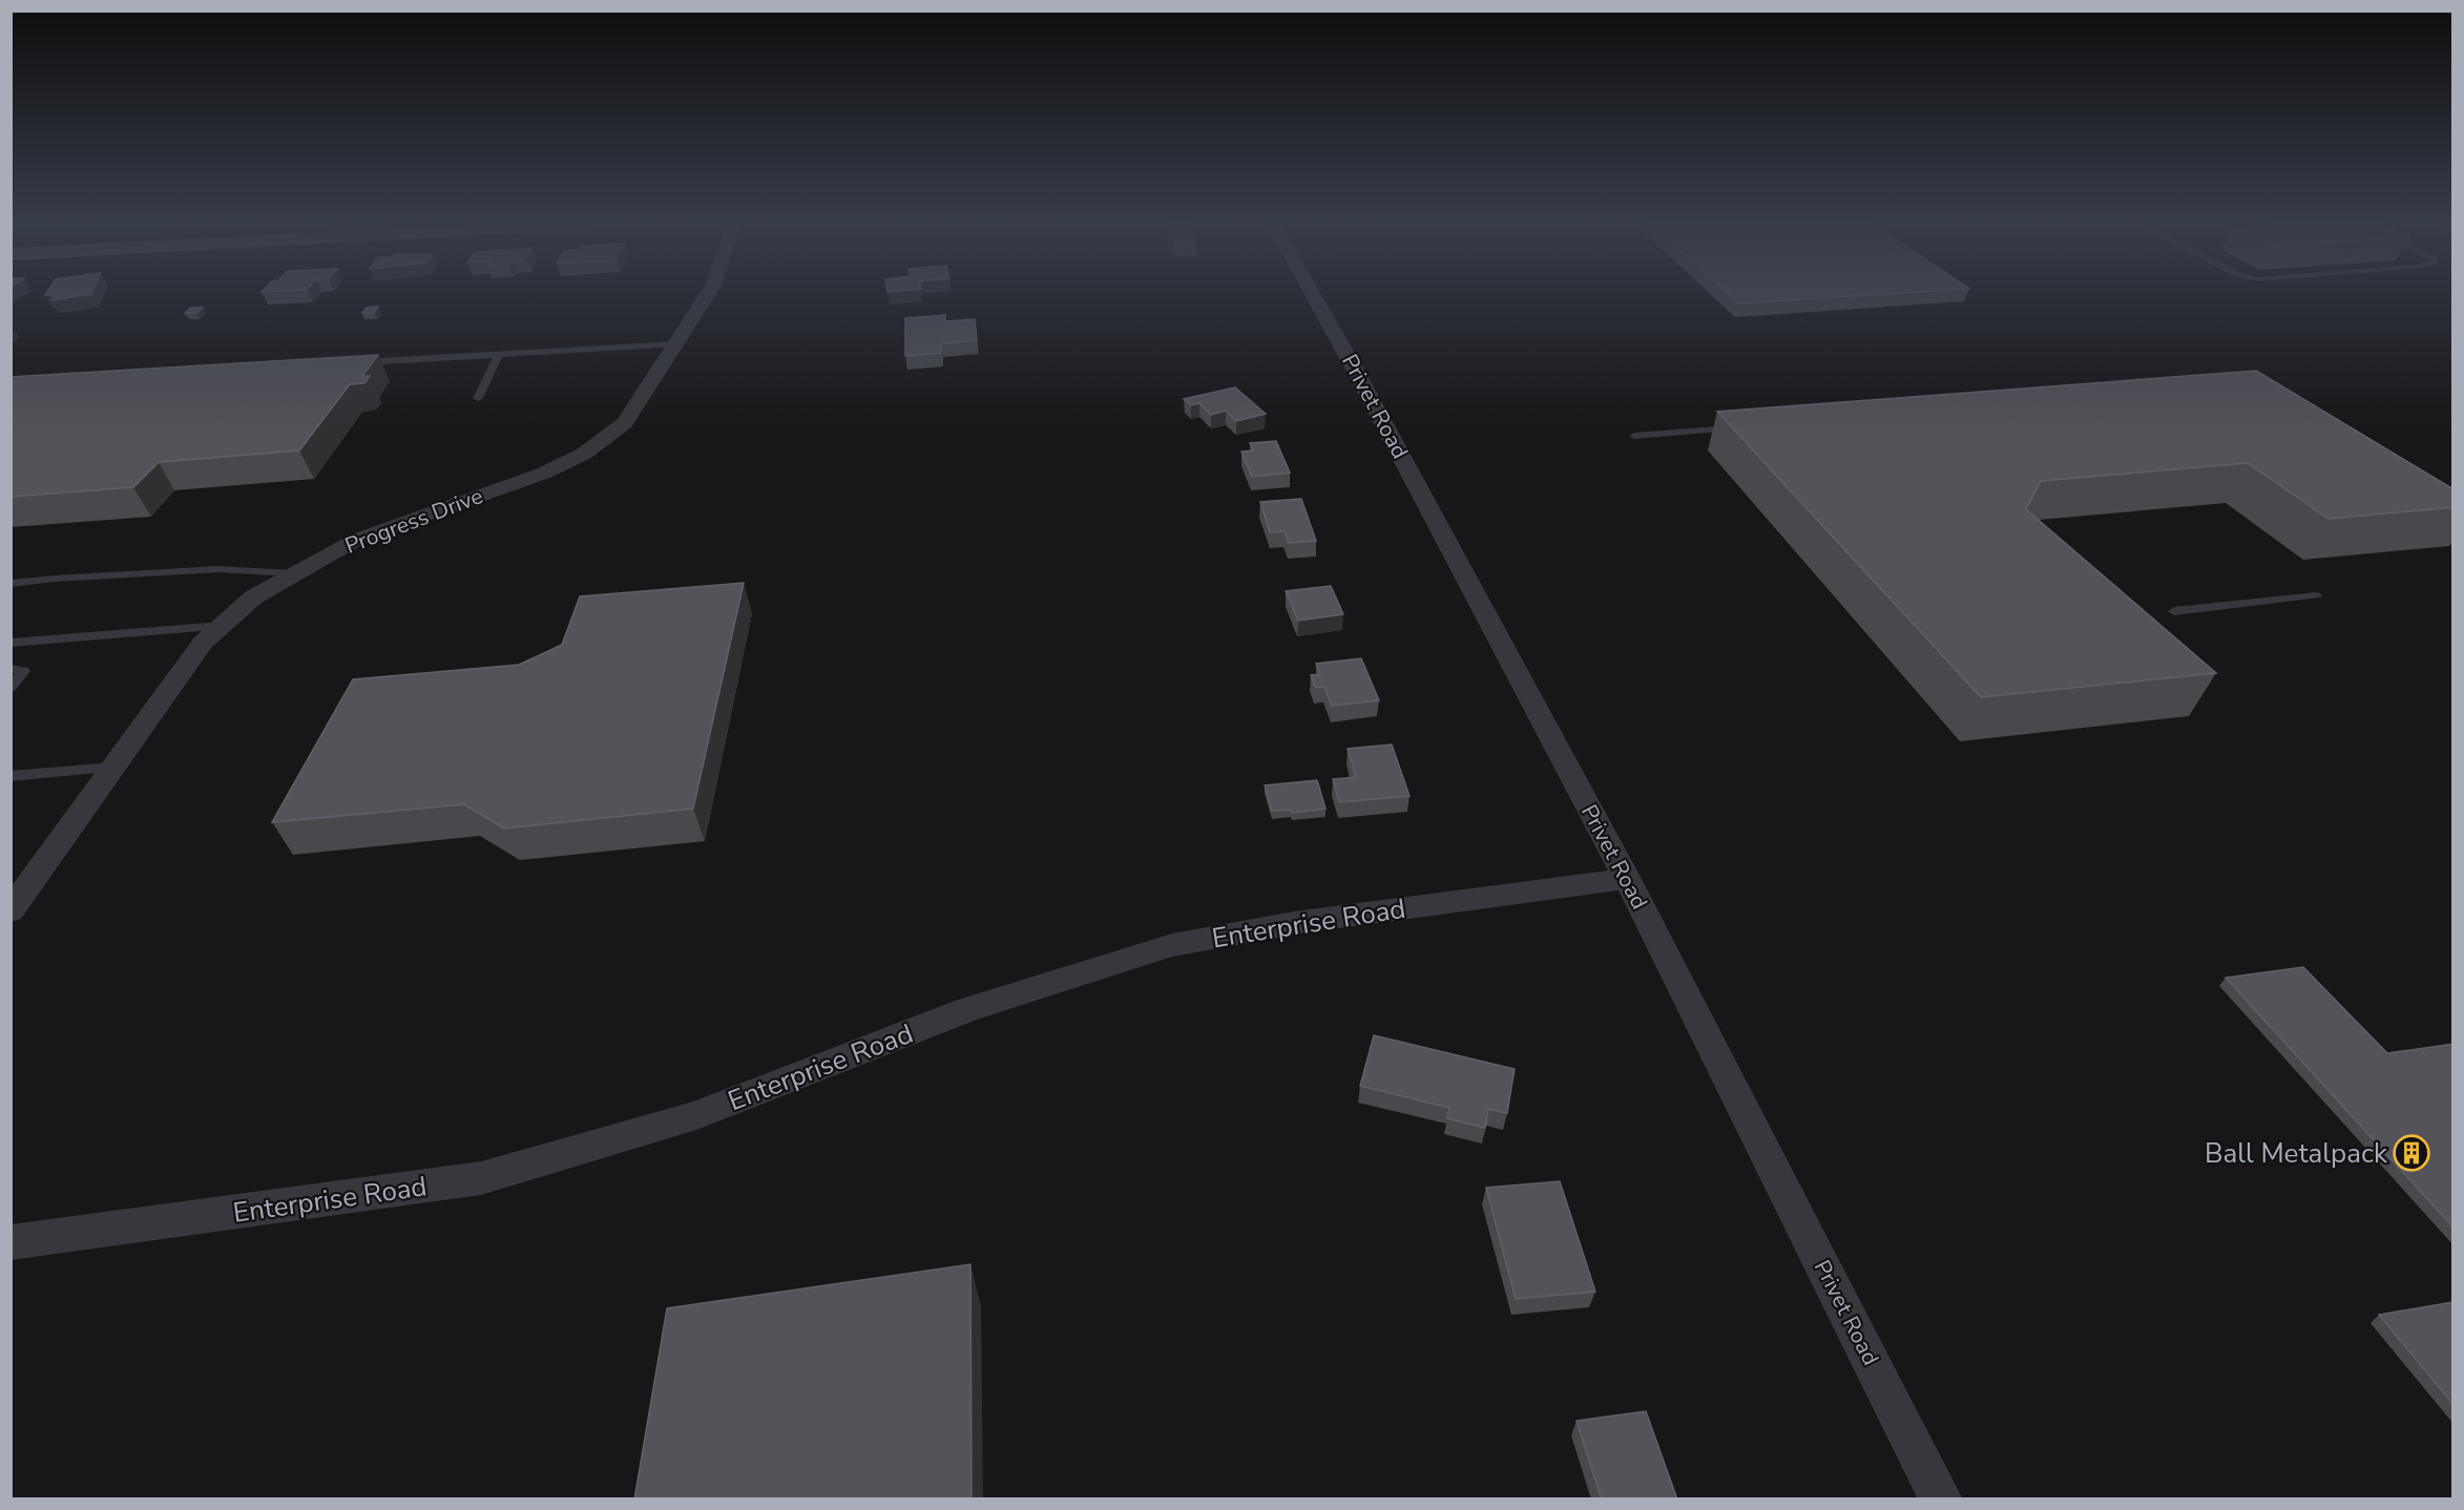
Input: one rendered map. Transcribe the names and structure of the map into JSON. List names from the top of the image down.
{
  "streets": {
    "street": ["Privet Road", "Progress Drive", "Enterprise Road"]
  },
  "crossings": [
    ["Privet Road", "Enterprise Road"]
  ],
  "places": {
    "building": ["Ball Metalpack"]
  }
}
